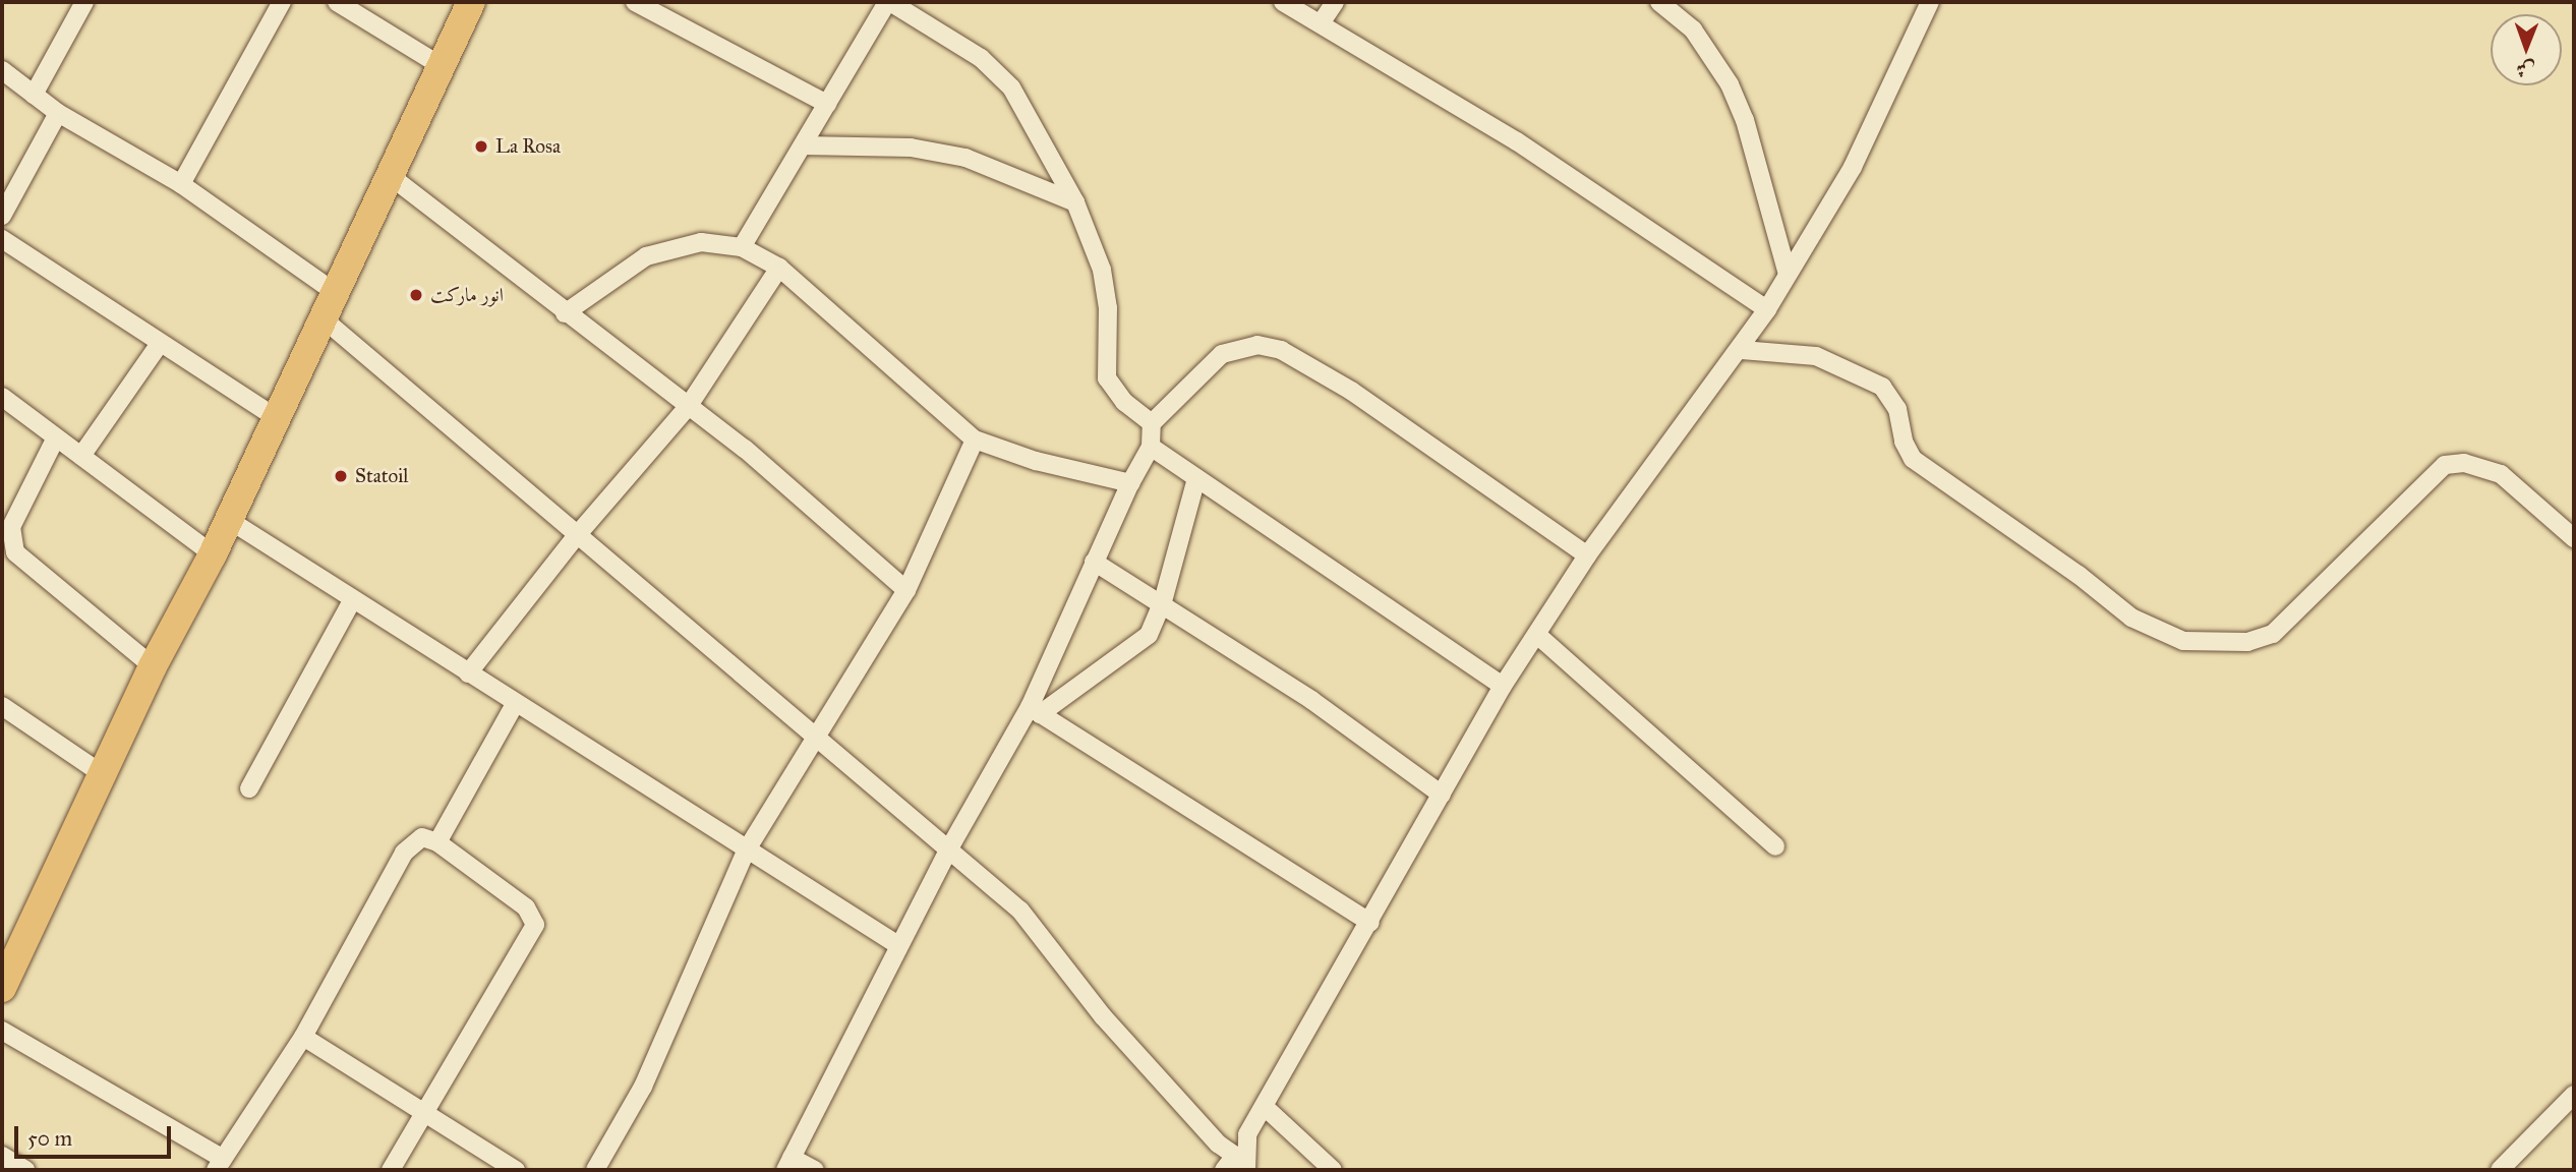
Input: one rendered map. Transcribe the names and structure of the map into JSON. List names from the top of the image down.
{
  "places": ["La Rosa", "انور ماركت", "Statoil"],
  "scale_bar": "50 m",
  "north": "bottom"
}
